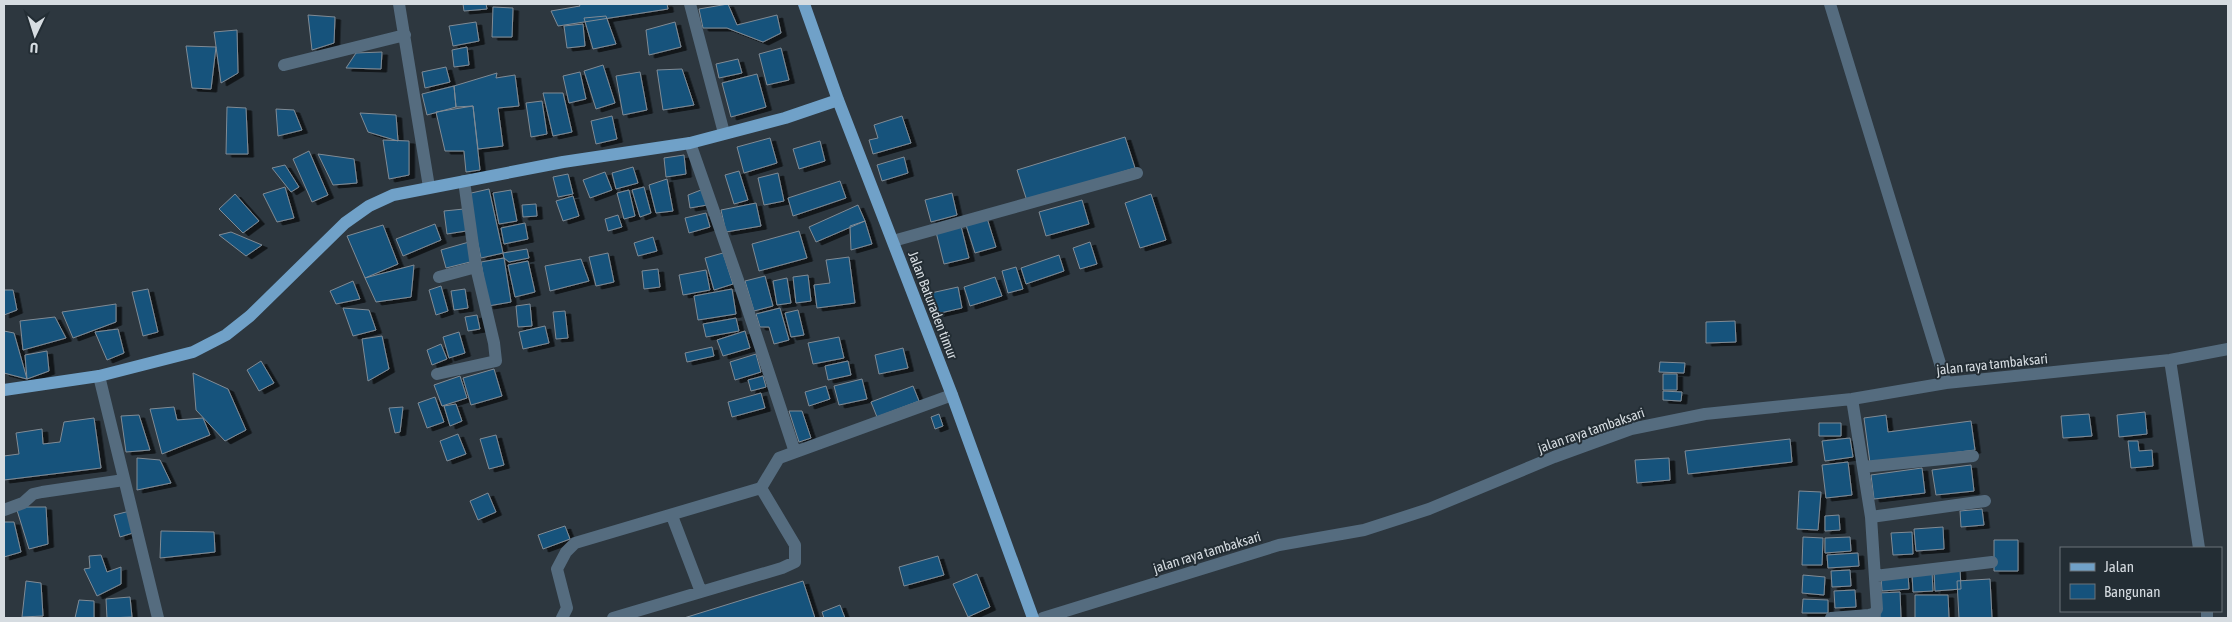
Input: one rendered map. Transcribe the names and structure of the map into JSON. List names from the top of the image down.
{
  "streets": {
    "main road": ["Jalan Baturaden timur"],
    "street": ["jalan raya tambaksari"]
  },
  "legend": ["Jalan", "Bangunan"],
  "north": "bottom"
}
